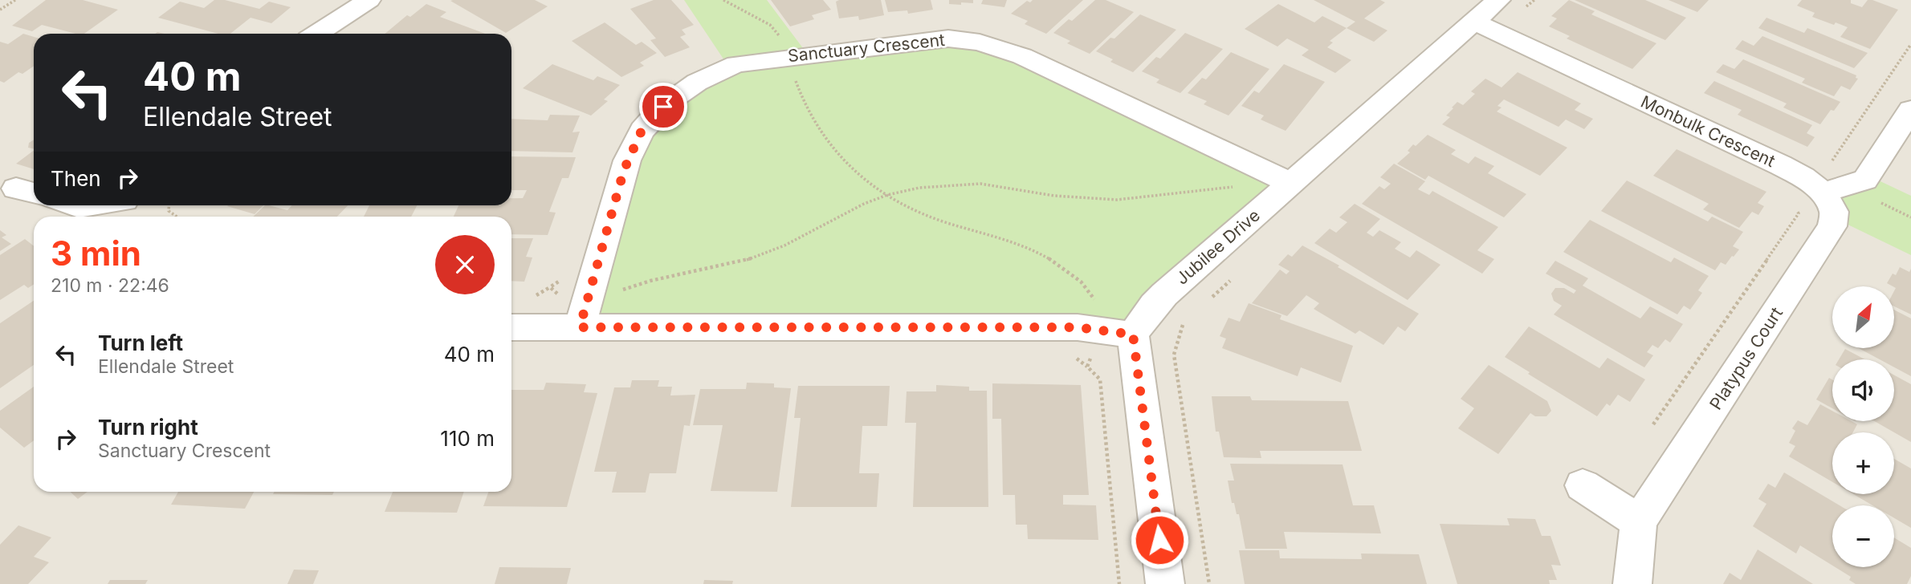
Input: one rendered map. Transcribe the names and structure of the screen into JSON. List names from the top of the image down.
{
  "streets": {
    "street": [
      "Sanctuary Crescent",
      "Monbulk Crescent",
      "Jubilee Drive",
      "Platypus Court"
    ]
  },
  "crossings": [
    ["Sanctuary Crescent", "Jubilee Drive"],
    ["Monbulk Crescent", "Jubilee Drive"],
    ["Monbulk Crescent", "Platypus Court"]
  ],
  "north": "top right",
  "page": {
    "turn": ["40 m", "Ellendale Street"],
    "then": "Then",
    "heading": ["3 min", "210 m · 22:46"],
    "map_buttons": ["+", "−"],
    "list": [
      {
        "name": "Turn left",
        "note": "Ellendale Street",
        "value": "40 m"
      },
      {
        "name": "Turn right",
        "note": "Sanctuary Crescent",
        "value": "110 m"
      }
    ]
  }
}
